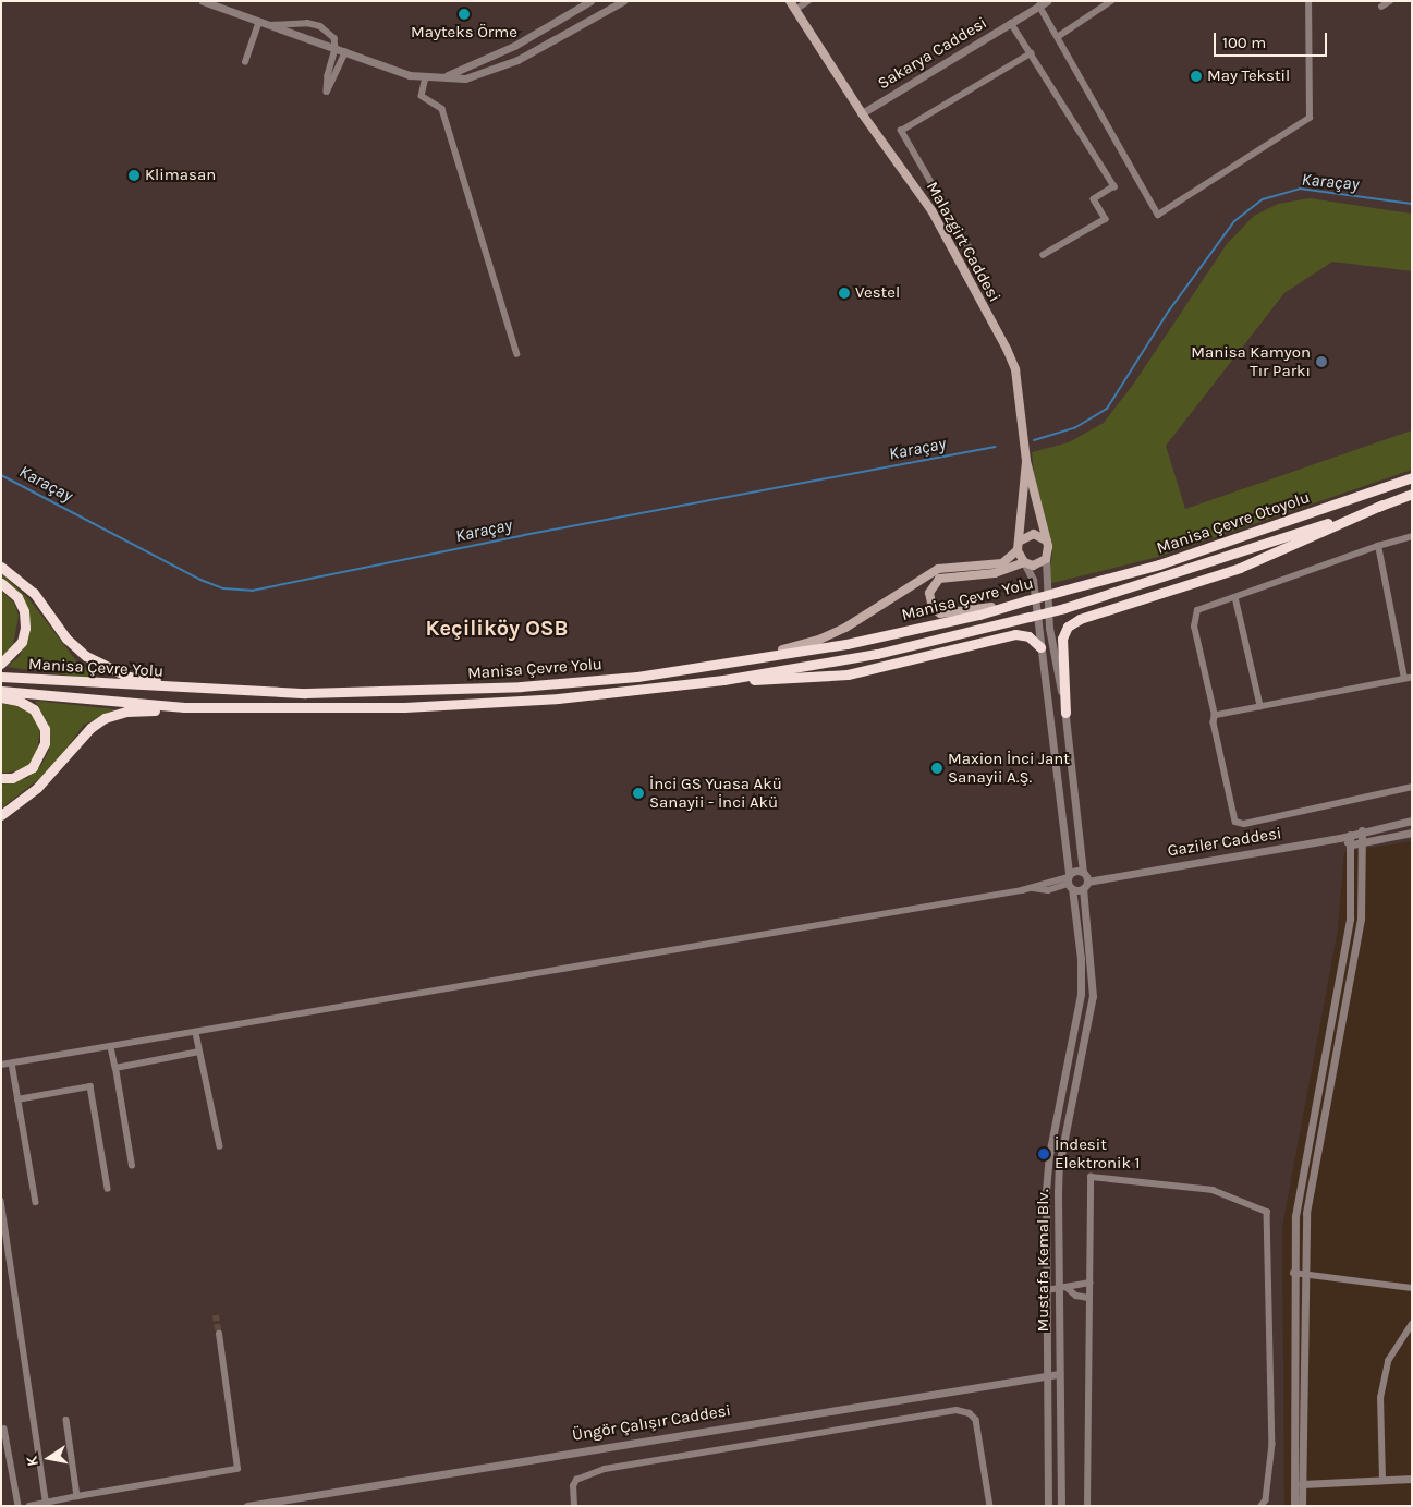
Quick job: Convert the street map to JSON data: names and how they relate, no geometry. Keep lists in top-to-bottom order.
{
  "streets": {
    "highway": ["Manisa Çevre Otoyolu", "Manisa Çevre Yolu"],
    "main road": ["Malazgirt Caddesi"],
    "street": [
      "Sakarya Caddesi",
      "Gaziler Caddesi",
      "Mustafa Kemal Blv.",
      "Üngör Çalışır Caddesi"
    ]
  },
  "crossings": [
    ["Sakarya Caddesi", "Malazgirt Caddesi"],
    ["Manisa Çevre Otoyolu", "Manisa Çevre Yolu"],
    ["Gaziler Caddesi", "Mustafa Kemal Blv."],
    ["Mustafa Kemal Blv.", "Üngör Çalışır Caddesi"]
  ],
  "districts": ["Keçiliköy OSB"],
  "water": ["Karaçay"],
  "places": [
    "Mayteks Örme",
    "May Tekstil",
    "Klimasan",
    "Vestel",
    "Manisa Kamyon Tır Parkı",
    "Maxion İnci Jant Sanayii A.Ş.",
    "İnci GS Yuasa Akü Sanayii - İnci Akü",
    "İndesit Elektronik 1"
  ],
  "scale_bar": "100 m",
  "north": "left"
}
